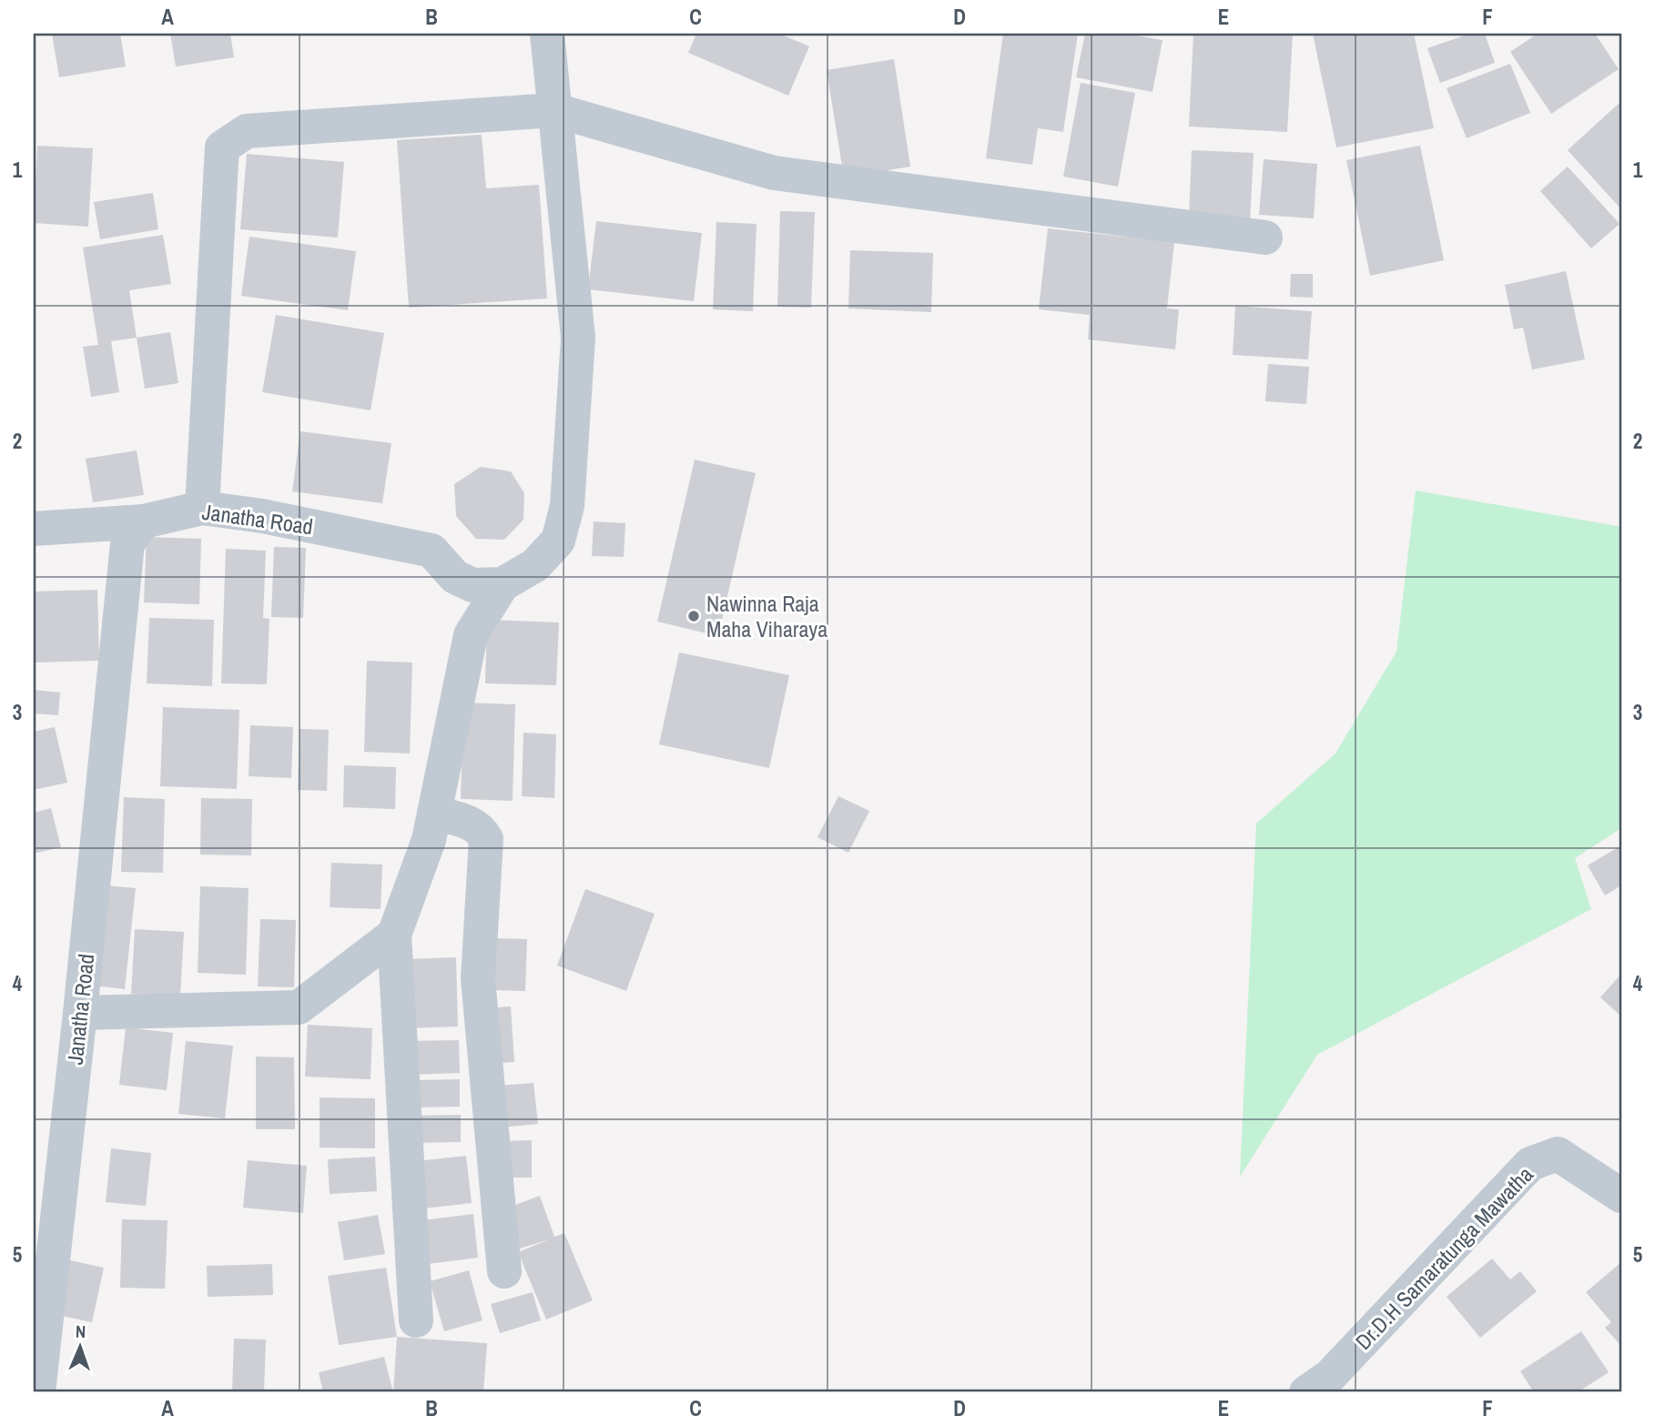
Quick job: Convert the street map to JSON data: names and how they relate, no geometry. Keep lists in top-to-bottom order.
{
  "streets": {
    "street": ["Janatha Road", "Dr.D.H Samaratunga Mawatha"]
  },
  "places": ["Nawinna Raja Maha Viharaya"],
  "north": "top",
  "grid": {
    "columns": [
      "A",
      "B",
      "C",
      "D",
      "E",
      "F"
    ],
    "rows": [
      "1",
      "2",
      "3",
      "4",
      "5"
    ]
  }
}
